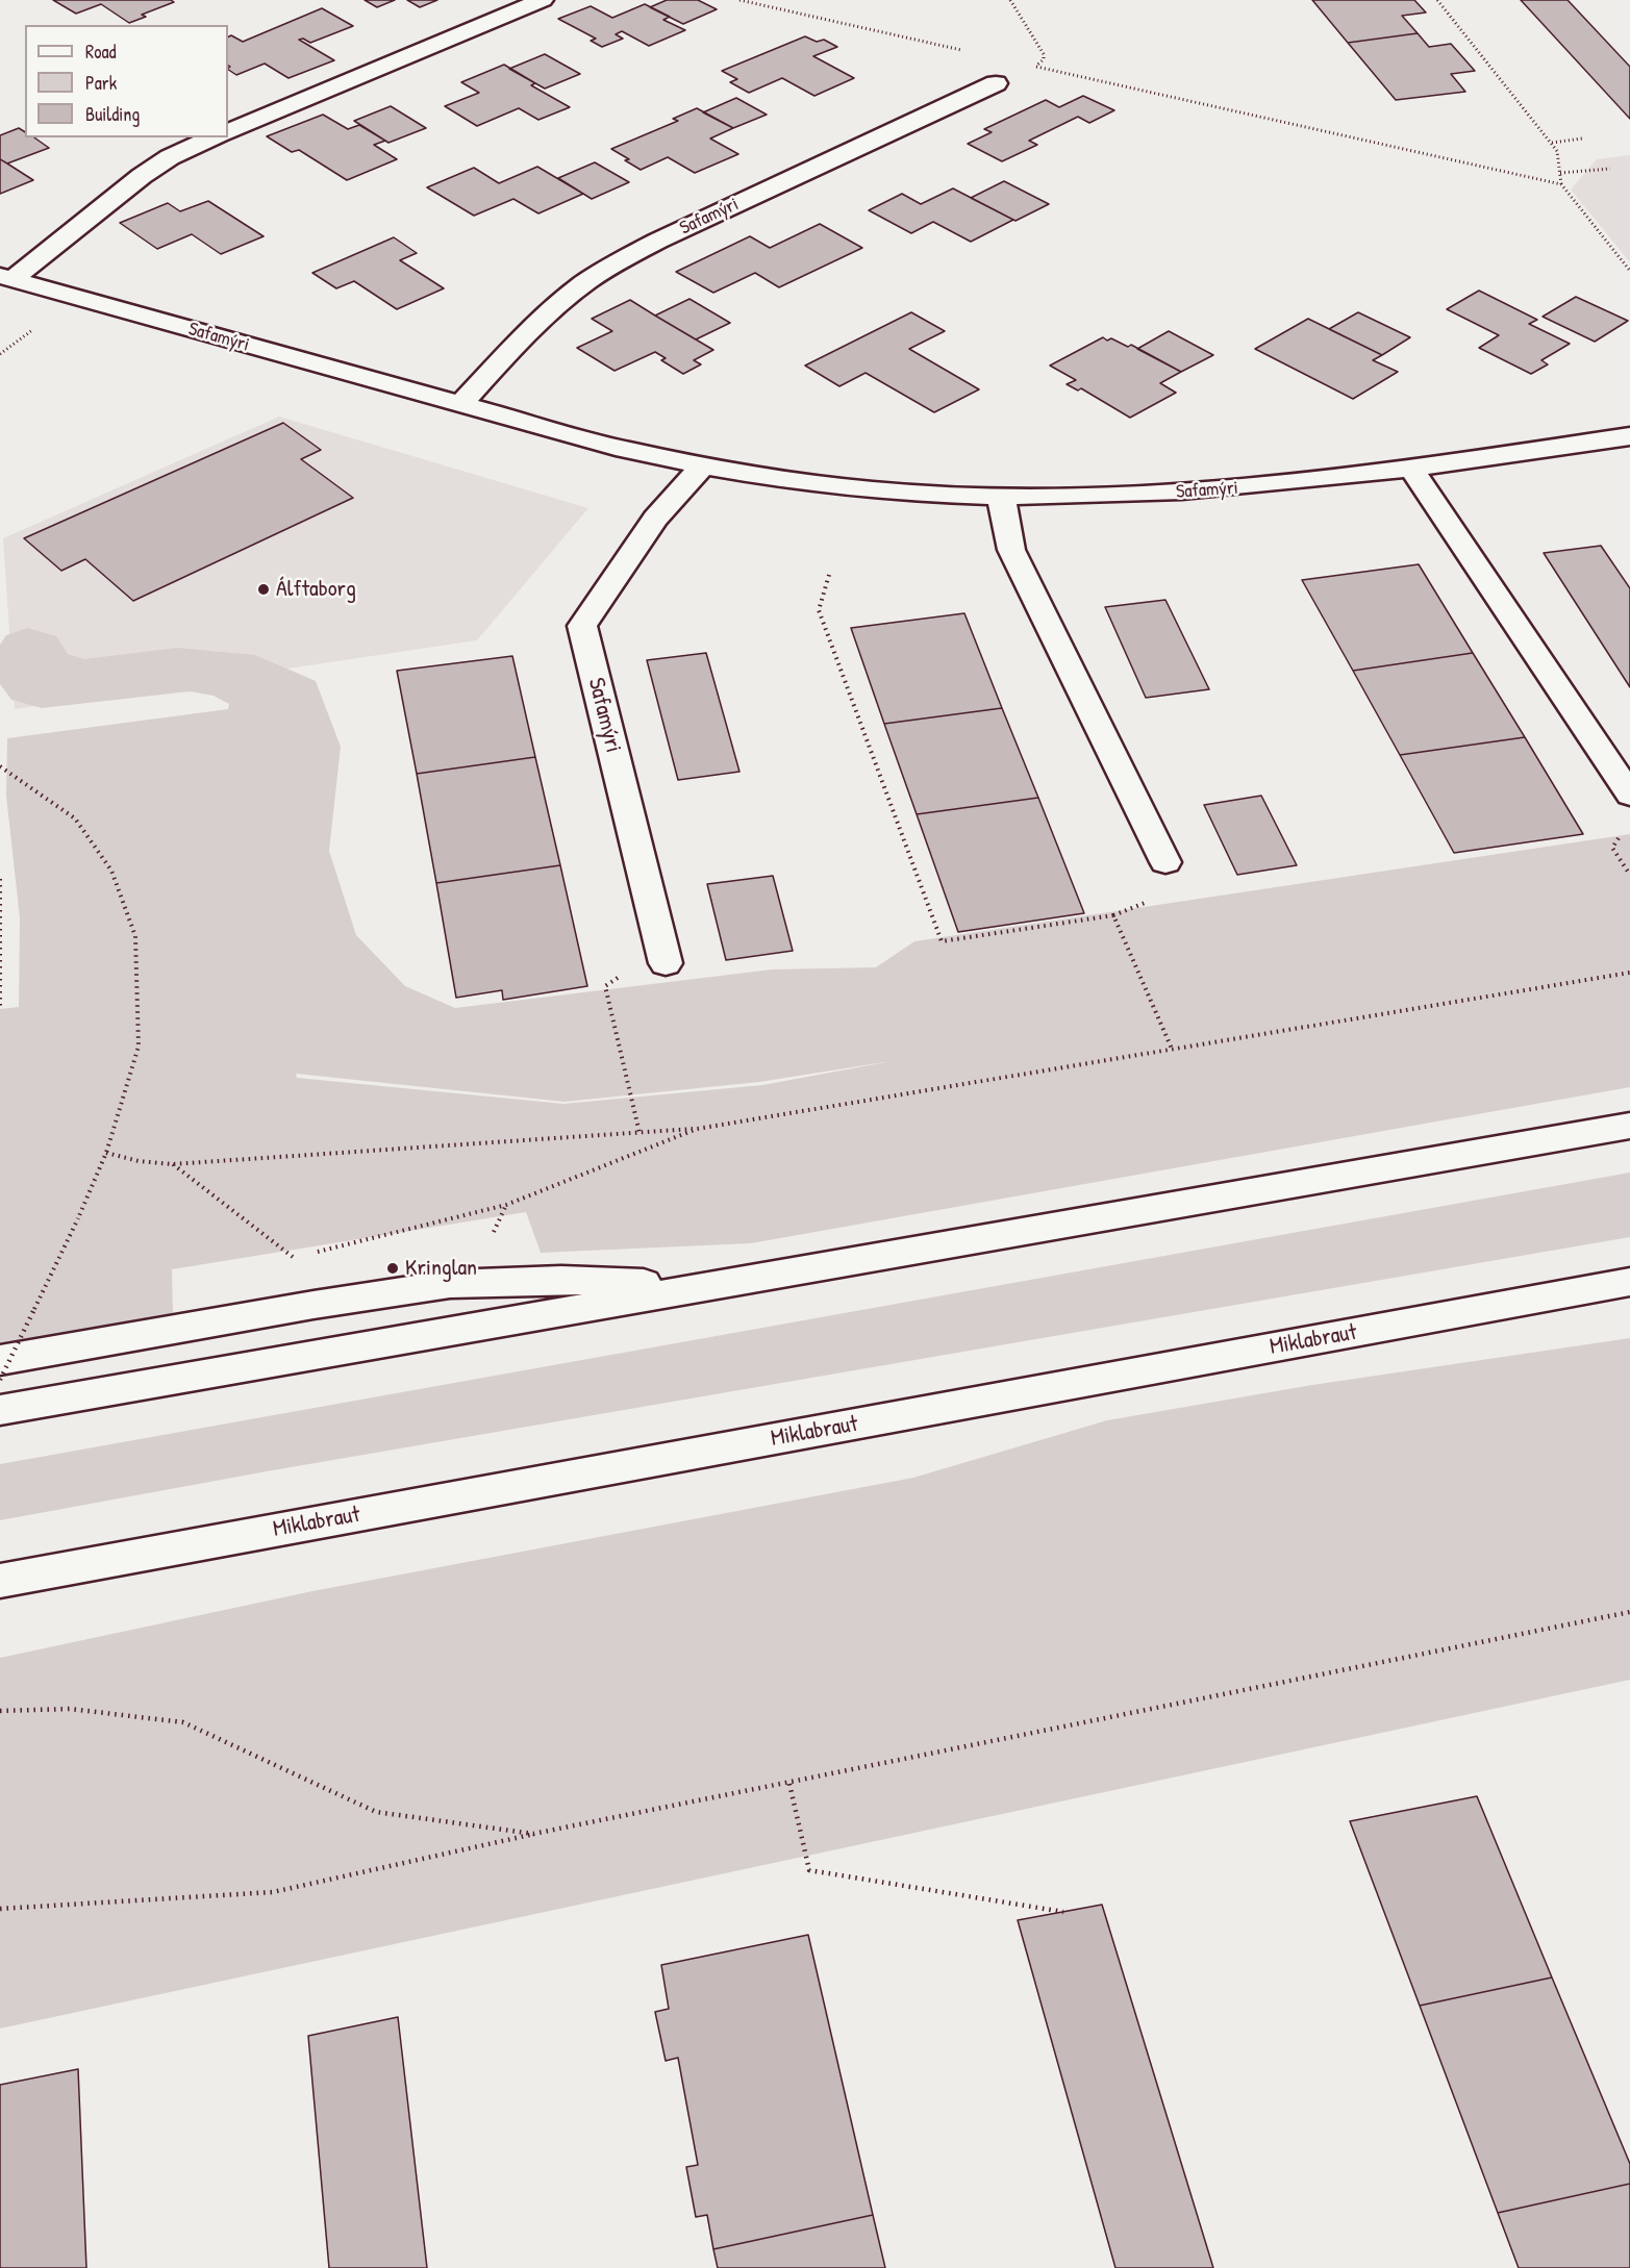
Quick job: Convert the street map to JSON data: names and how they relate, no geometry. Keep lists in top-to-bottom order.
{
  "streets": {
    "main road": ["Safamýri", "Miklabraut"]
  },
  "places": ["Álftaborg", "Kringlan"],
  "legend": ["Road", "Park", "Building"]
}
